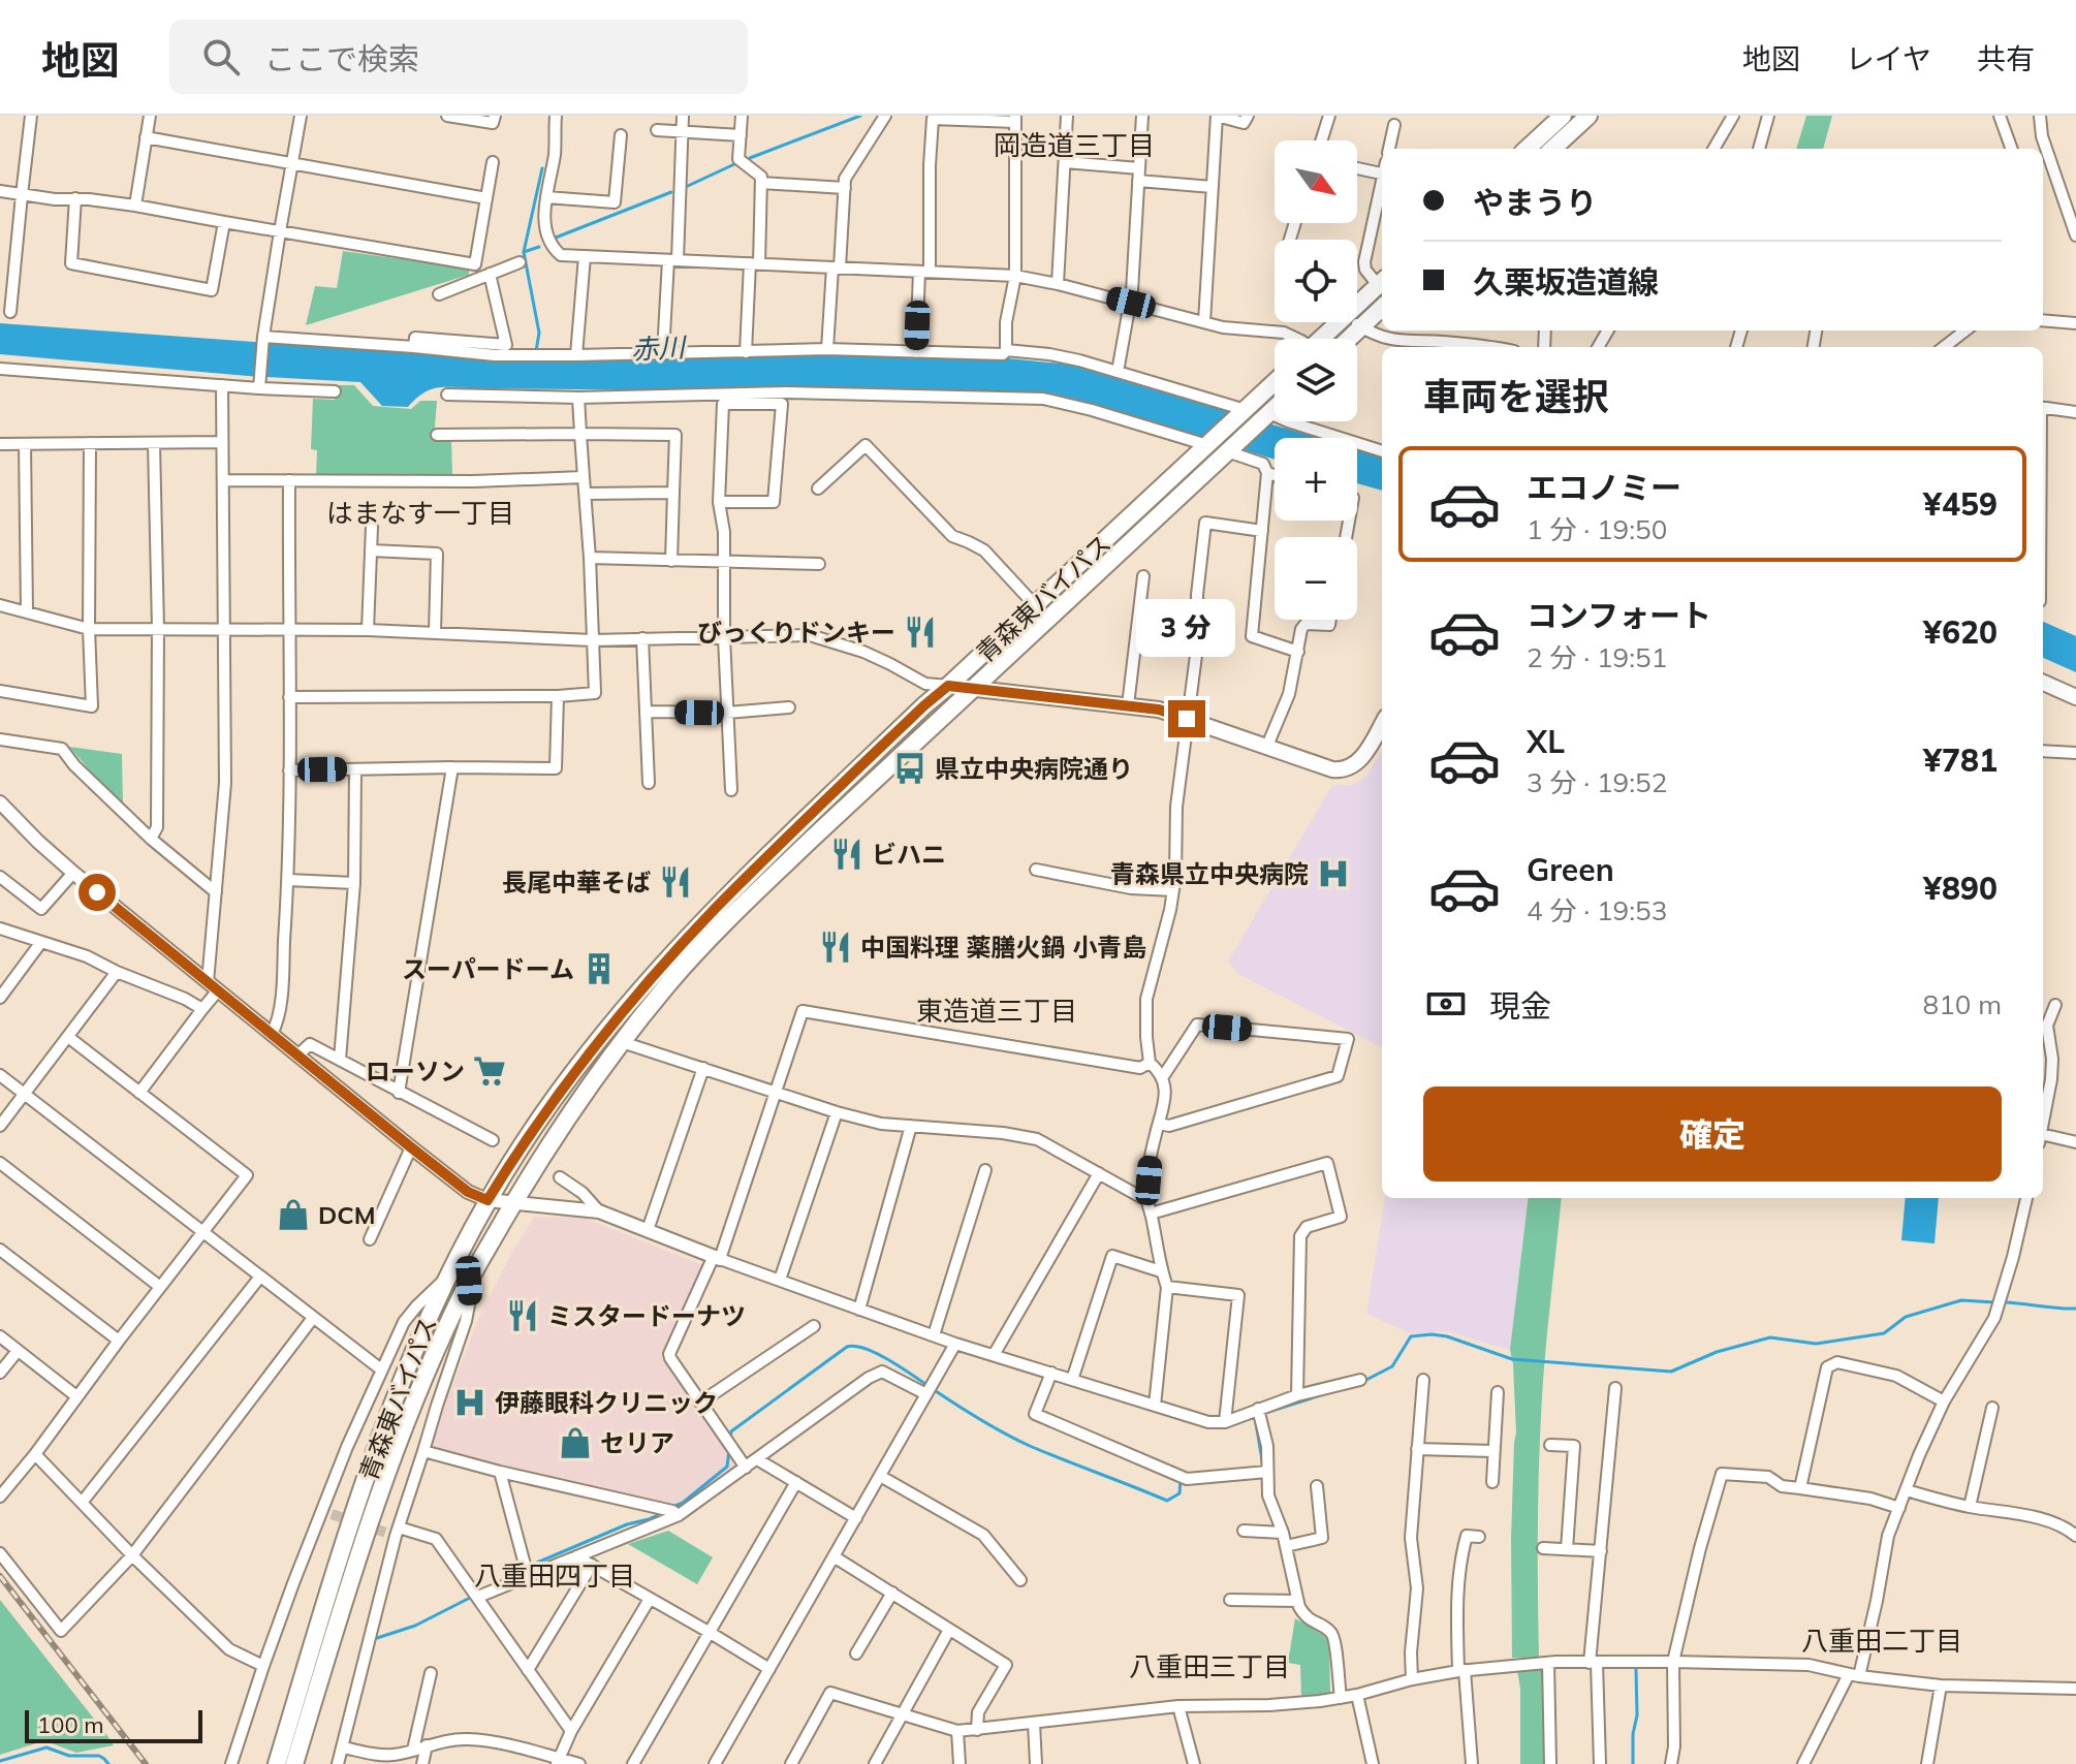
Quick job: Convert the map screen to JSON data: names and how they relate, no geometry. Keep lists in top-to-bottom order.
{
  "streets": {
    "highway": ["青森東バイパス"]
  },
  "districts": [
    "岡造道三丁目",
    "はまなす一丁目",
    "東造道三丁目",
    "八重田四丁目",
    "八重田二丁目",
    "八重田三丁目"
  ],
  "water": ["赤川"],
  "places": {
    "restaurant": [
      "びっくりドンキー",
      "ビハニ",
      "長尾中華そば",
      "中国料理 薬膳火鍋 小青島",
      "ミスタードーナツ"
    ],
    "bus stop": ["県立中央病院通り"],
    "hospital": ["青森県立中央病院", "伊藤眼科クリニック"],
    "building": ["スーパードーム"],
    "supermarket": ["ローソン"],
    "shop": ["DCM", "セリア"]
  },
  "scale_bar": "100 m",
  "north": "bottom right",
  "page": {
    "header": "地図",
    "search": "ここで検索",
    "nav": ["地図", "レイヤ", "共有"],
    "map_buttons": ["+", "−"],
    "banner": ["やまうり", "久栗坂造道線"],
    "heading": "車両を選択",
    "list": [
      {
        "name": "エコノミー",
        "note": "1 分 · 19:50",
        "value": "¥459"
      },
      {
        "name": "コンフォート",
        "note": "2 分 · 19:51",
        "value": "¥620"
      },
      {
        "name": "XL",
        "note": "3 分 · 19:52",
        "value": "¥781"
      },
      {
        "name": "Green",
        "note": "4 分 · 19:53",
        "value": "¥890"
      }
    ],
    "bubble": "3 分",
    "pay": ["現金", "810 m"],
    "buttons": "確定",
    "scale": "100 m"
  }
}
